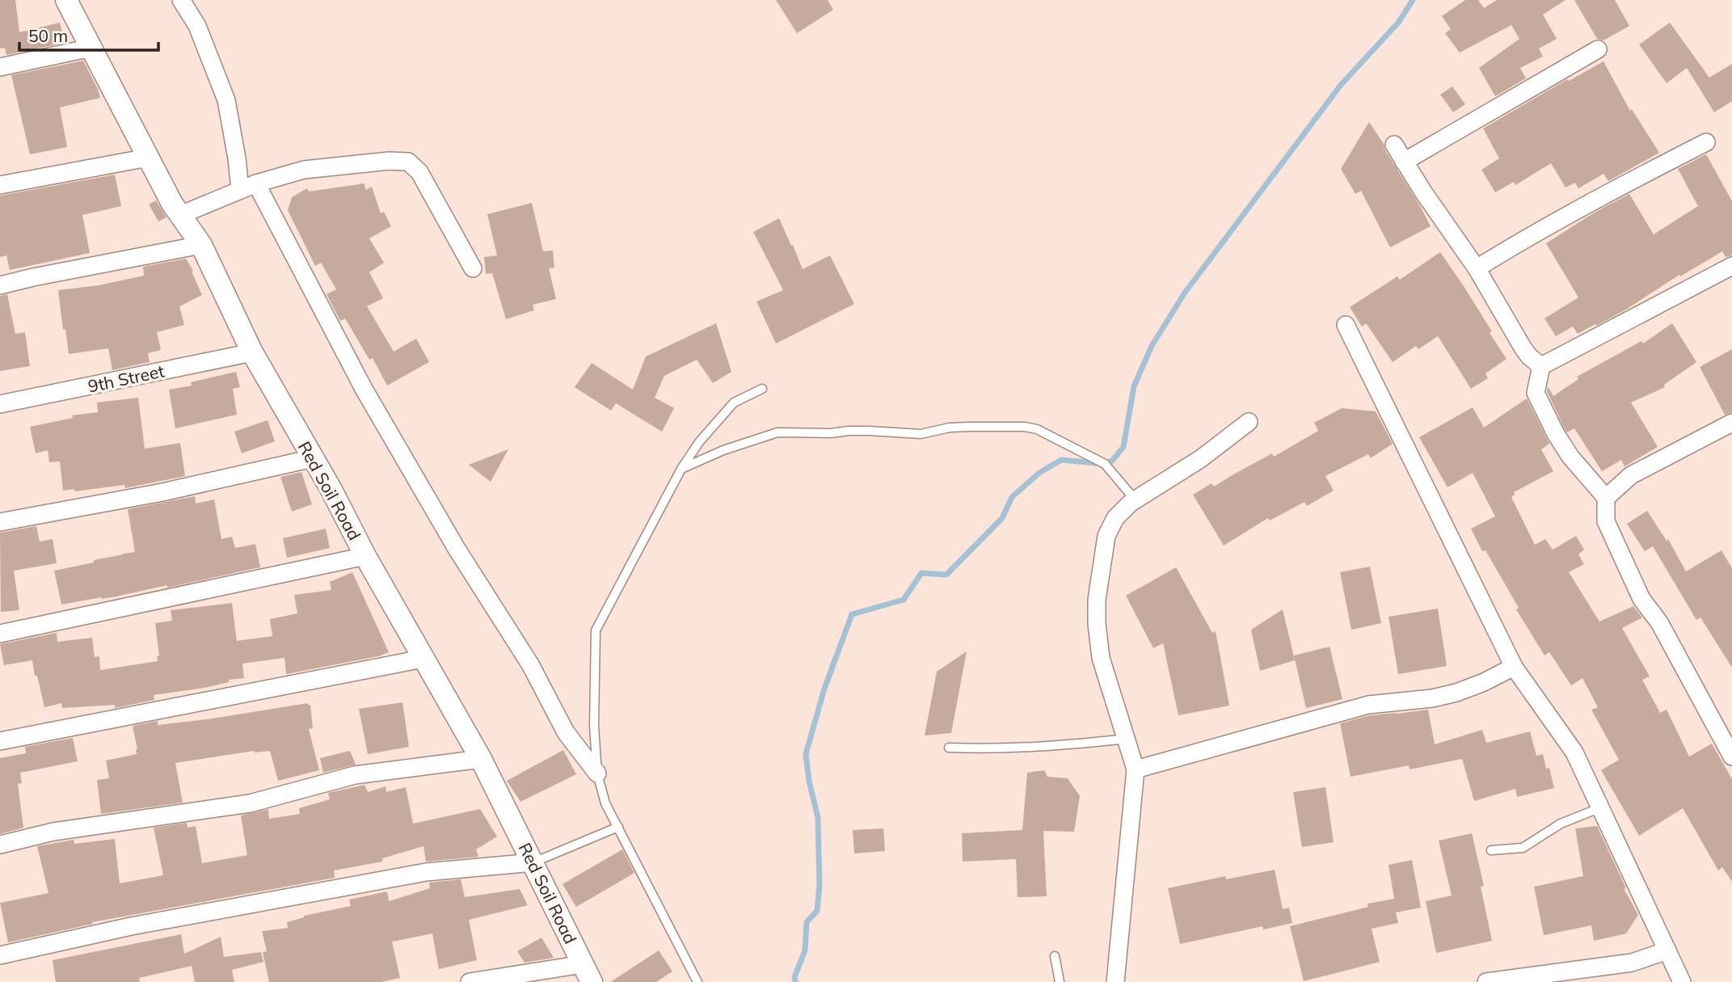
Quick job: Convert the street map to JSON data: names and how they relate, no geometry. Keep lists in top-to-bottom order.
{
  "streets": {
    "street": ["9th Street", "Red Soil Road"]
  },
  "crossings": [
    ["9th Street", "Red Soil Road"]
  ],
  "scale_bar": "50 m"
}
